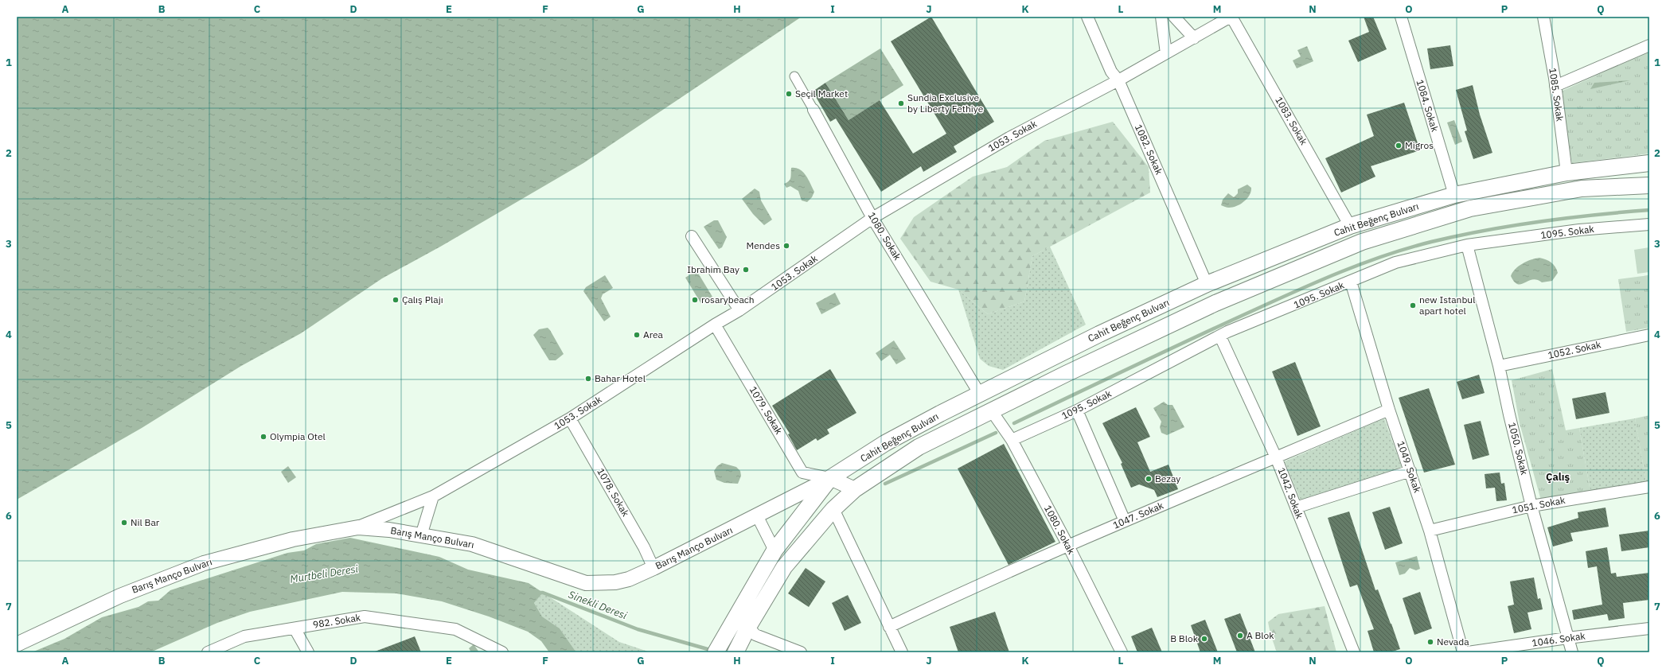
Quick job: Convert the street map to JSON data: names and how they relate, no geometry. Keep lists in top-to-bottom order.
{
  "streets": {
    "main road": ["Cahit Beğenç Bulvarı"],
    "street": [
      "1085. Sokak",
      "1084. Sokak",
      "1083. Sokak",
      "1053. Sokak",
      "1082. Sokak",
      "1095. Sokak",
      "1080. Sokak",
      "1052. Sokak",
      "1079. Sokak",
      "1050. Sokak",
      "1049. Sokak",
      "1078. Sokak",
      "1042. Sokak",
      "1051. Sokak",
      "1047. Sokak",
      "Barış Manço Bulvarı",
      "982. Sokak",
      "1046. Sokak"
    ]
  },
  "crossings": [
    ["1085. Sokak", "Cahit Beğenç Bulvarı"],
    ["1084. Sokak", "Cahit Beğenç Bulvarı"],
    ["1083. Sokak", "1053. Sokak"],
    ["1083. Sokak", "Cahit Beğenç Bulvarı"],
    ["1053. Sokak", "1082. Sokak"],
    ["1053. Sokak", "1080. Sokak"],
    ["1053. Sokak", "1079. Sokak"],
    ["1053. Sokak", "1078. Sokak"],
    ["1053. Sokak", "Barış Manço Bulvarı"],
    ["1082. Sokak", "Cahit Beğenç Bulvarı"],
    ["Cahit Beğenç Bulvarı", "1080. Sokak"],
    ["Cahit Beğenç Bulvarı", "1079. Sokak"],
    ["Cahit Beğenç Bulvarı", "Barış Manço Bulvarı"],
    ["1095. Sokak", "1080. Sokak"],
    ["1095. Sokak", "1050. Sokak"],
    ["1095. Sokak", "1049. Sokak"],
    ["1095. Sokak", "1042. Sokak"],
    ["1080. Sokak", "1047. Sokak"],
    ["1052. Sokak", "1050. Sokak"],
    ["1079. Sokak", "Barış Manço Bulvarı"],
    ["1050. Sokak", "1051. Sokak"],
    ["1050. Sokak", "1046. Sokak"],
    ["1049. Sokak", "1051. Sokak"],
    ["1049. Sokak", "1047. Sokak"],
    ["1078. Sokak", "Barış Manço Bulvarı"],
    ["1042. Sokak", "1047. Sokak"]
  ],
  "districts": ["Çalış"],
  "water": ["Murtbeli Deresi", "Sinekli Deresi"],
  "places": [
    "Seçil Market",
    "Sundia Exclusive by Liberty Fethiye",
    "Migros",
    "Mendes",
    "Ibrahim Bay",
    "Çalış Plajı",
    "rosarybeach",
    "new Istanbul apart hotel",
    "Area",
    "Bahar Hotel",
    "Olympia Otel",
    "Bezay",
    "Nil Bar",
    "A Blok",
    "B Blok",
    "Nevada"
  ],
  "grid": {
    "columns": [
      "A",
      "B",
      "C",
      "D",
      "E",
      "F",
      "G",
      "H",
      "I",
      "J",
      "K",
      "L",
      "M",
      "N",
      "O",
      "P",
      "Q"
    ],
    "rows": [
      "1",
      "2",
      "3",
      "4",
      "5",
      "6",
      "7"
    ]
  }
}
